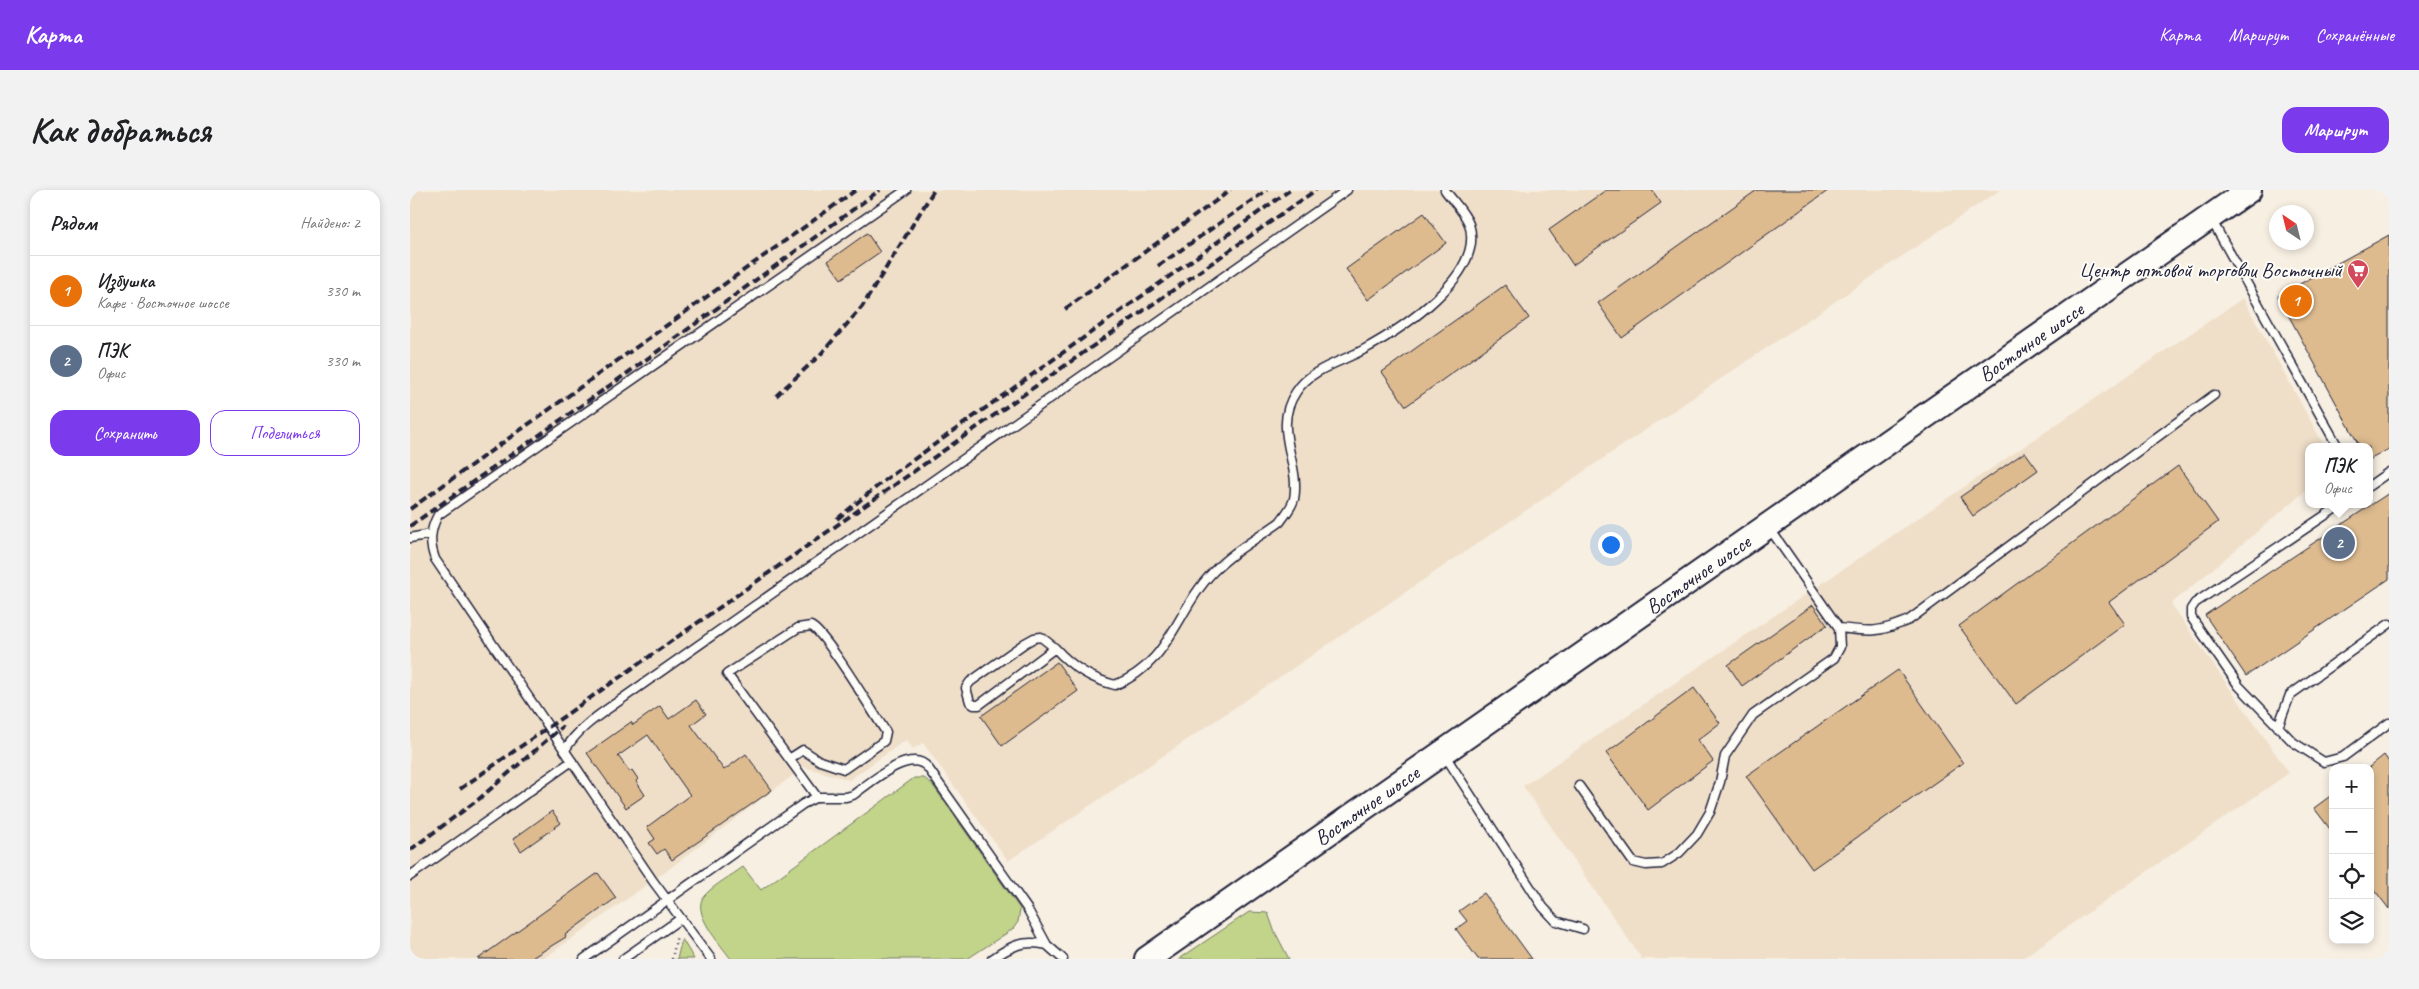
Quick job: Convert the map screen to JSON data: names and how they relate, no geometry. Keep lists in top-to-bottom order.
{
  "streets": {
    "main road": ["Восточное шоссе"]
  },
  "places": {
    "supermarket": ["Центр оптовой торговли Восточный"]
  },
  "north": "top left",
  "page": {
    "header": "Карта",
    "nav": ["Карта", "Маршрут", "Сохранённые"],
    "buttons": [
      "Маршрут",
      ["Сохранить", "Поделиться"]
    ],
    "title": "Как добраться",
    "heading": ["Рядом", "Найдено: 2"],
    "list": [
      {
        "mark": "1",
        "name": "Избушка",
        "note": "Кафе · Восточное шоссе",
        "value": "330 m"
      },
      {
        "mark": "2",
        "name": "ПЭК",
        "note": "Офис",
        "value": "330 m"
      }
    ],
    "pins": ["1", "2"],
    "popup": ["ПЭК", "Офис"],
    "map_buttons": ["+", "−"]
  }
}
